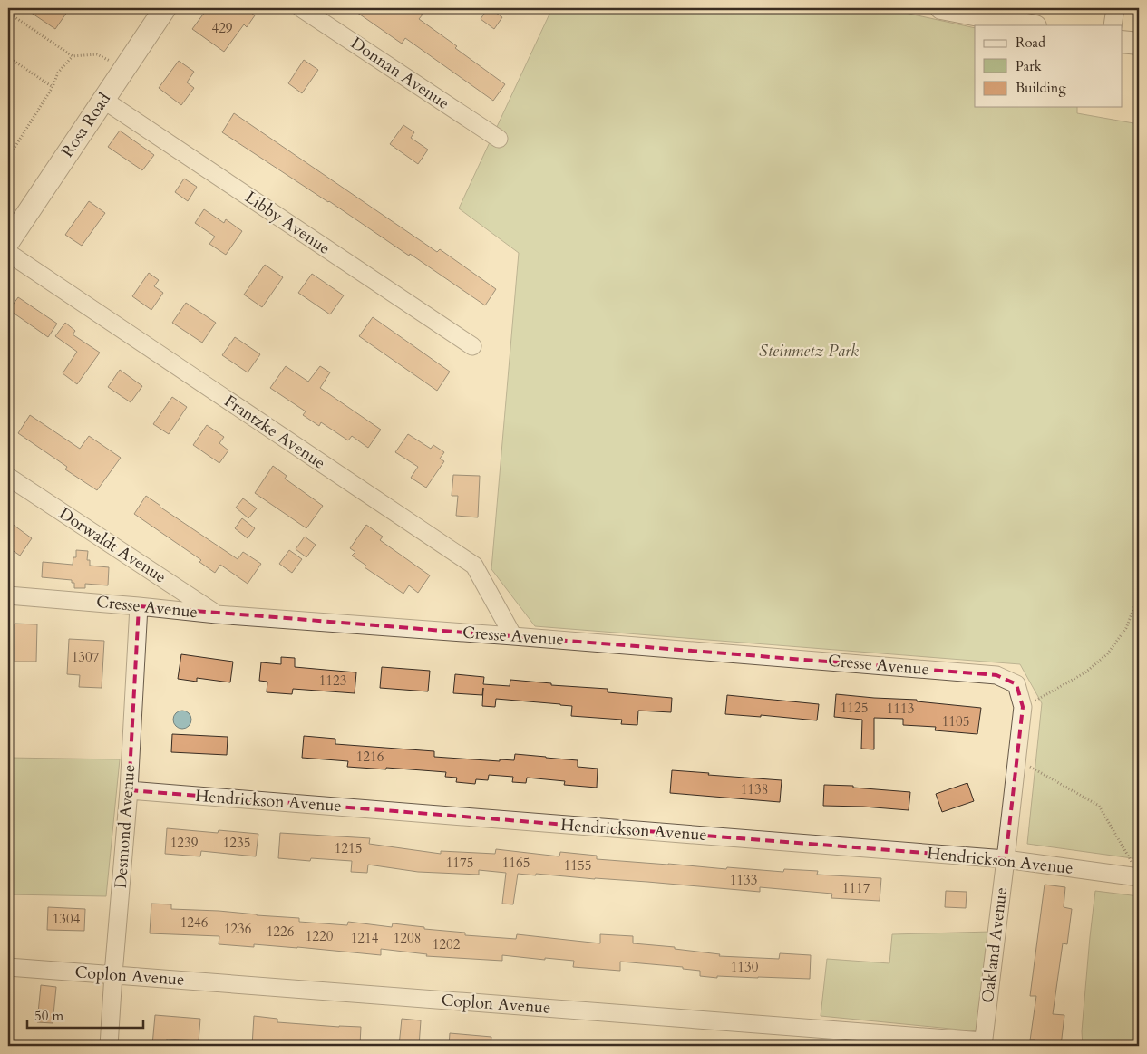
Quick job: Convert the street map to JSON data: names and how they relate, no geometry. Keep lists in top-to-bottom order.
{
  "streets": {
    "street": [
      "Donnan Avenue",
      "Rosa Road",
      "Libby Avenue",
      "Frantzke Avenue",
      "Dorwaldt Avenue",
      "Cresse Avenue",
      "Hendrickson Avenue",
      "Desmond Avenue",
      "Oakland Avenue",
      "Coplon Avenue"
    ]
  },
  "crossings": [
    ["Rosa Road", "Libby Avenue"],
    ["Frantzke Avenue", "Cresse Avenue"],
    ["Dorwaldt Avenue", "Cresse Avenue"],
    ["Cresse Avenue", "Desmond Avenue"],
    ["Cresse Avenue", "Oakland Avenue"],
    ["Hendrickson Avenue", "Desmond Avenue"],
    ["Hendrickson Avenue", "Oakland Avenue"],
    ["Desmond Avenue", "Coplon Avenue"],
    ["Oakland Avenue", "Coplon Avenue"]
  ],
  "parks": ["Steinmetz Park"],
  "house_numbers": [
    "429",
    "1307",
    "1123",
    "1125",
    "1113",
    "1105",
    "1216",
    "1138",
    "1239",
    "1235",
    "1215",
    "1175",
    "1165",
    "1155",
    "1133",
    "1117",
    "1304",
    "1246",
    "1236",
    "1226",
    "1220",
    "1214",
    "1208",
    "1202",
    "1130"
  ],
  "legend": ["Road", "Park", "Building"],
  "scale_bar": "50 m"
}
